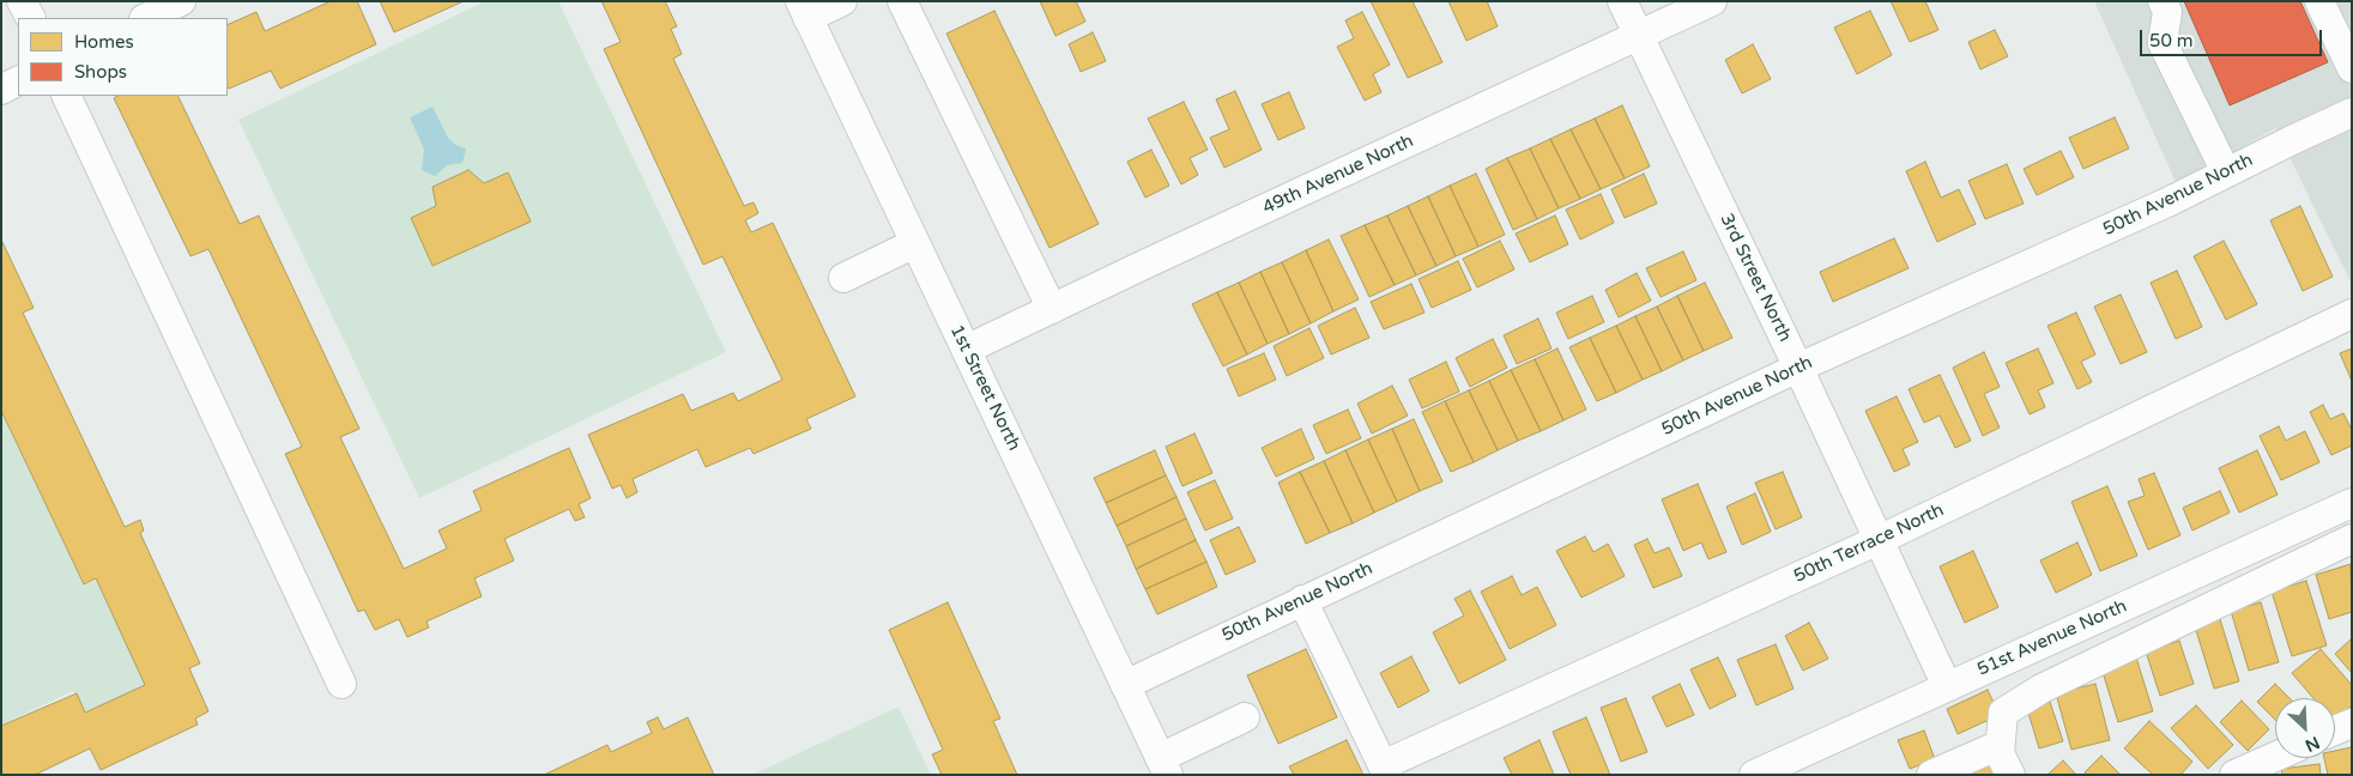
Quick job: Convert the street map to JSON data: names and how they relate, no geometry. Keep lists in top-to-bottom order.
{
  "streets": {
    "street": [
      "49th Avenue North",
      "50th Avenue North",
      "3rd Street North",
      "1st Street North",
      "50th Terrace North",
      "51st Avenue North"
    ]
  },
  "crossings": [
    ["49th Avenue North", "3rd Street North"],
    ["49th Avenue North", "1st Street North"],
    ["50th Avenue North", "3rd Street North"],
    ["50th Avenue North", "1st Street North"],
    ["3rd Street North", "50th Terrace North"],
    ["3rd Street North", "51st Avenue North"]
  ],
  "legend": ["Homes", "Shops"],
  "scale_bar": "50 m",
  "north": "bottom right"
}
